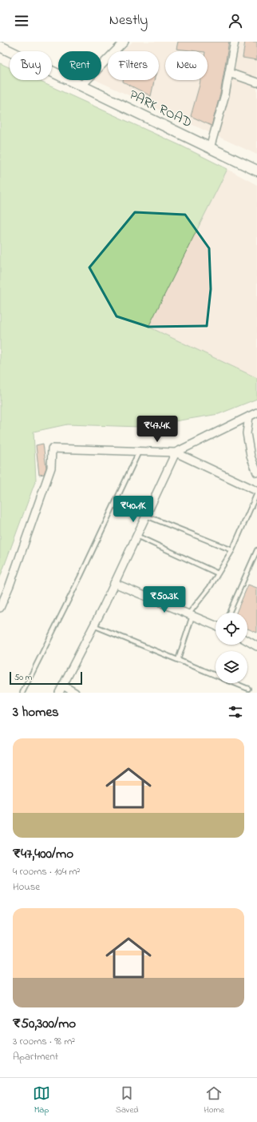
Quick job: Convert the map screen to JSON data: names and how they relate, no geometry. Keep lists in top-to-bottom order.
{
  "streets": {
    "street": ["PARK ROAD"]
  },
  "scale_bar": "50 m",
  "page": {
    "header": "Nestly",
    "chip": [
      "Buy",
      "Rent",
      "Filters",
      "New"
    ],
    "price": ["₹47.4K", "₹40.1K", "₹50.3K"],
    "scale": "50 m",
    "heading": "3 homes",
    "list": [
      {
        "name": "₹47,400/mo",
        "note": "4 rooms · 104 m² · House"
      },
      {
        "name": "₹50,300/mo",
        "note": "3 rooms · 98 m² · Apartment"
      }
    ],
    "tabs": ["Map", "Saved", "Home"]
  }
}
